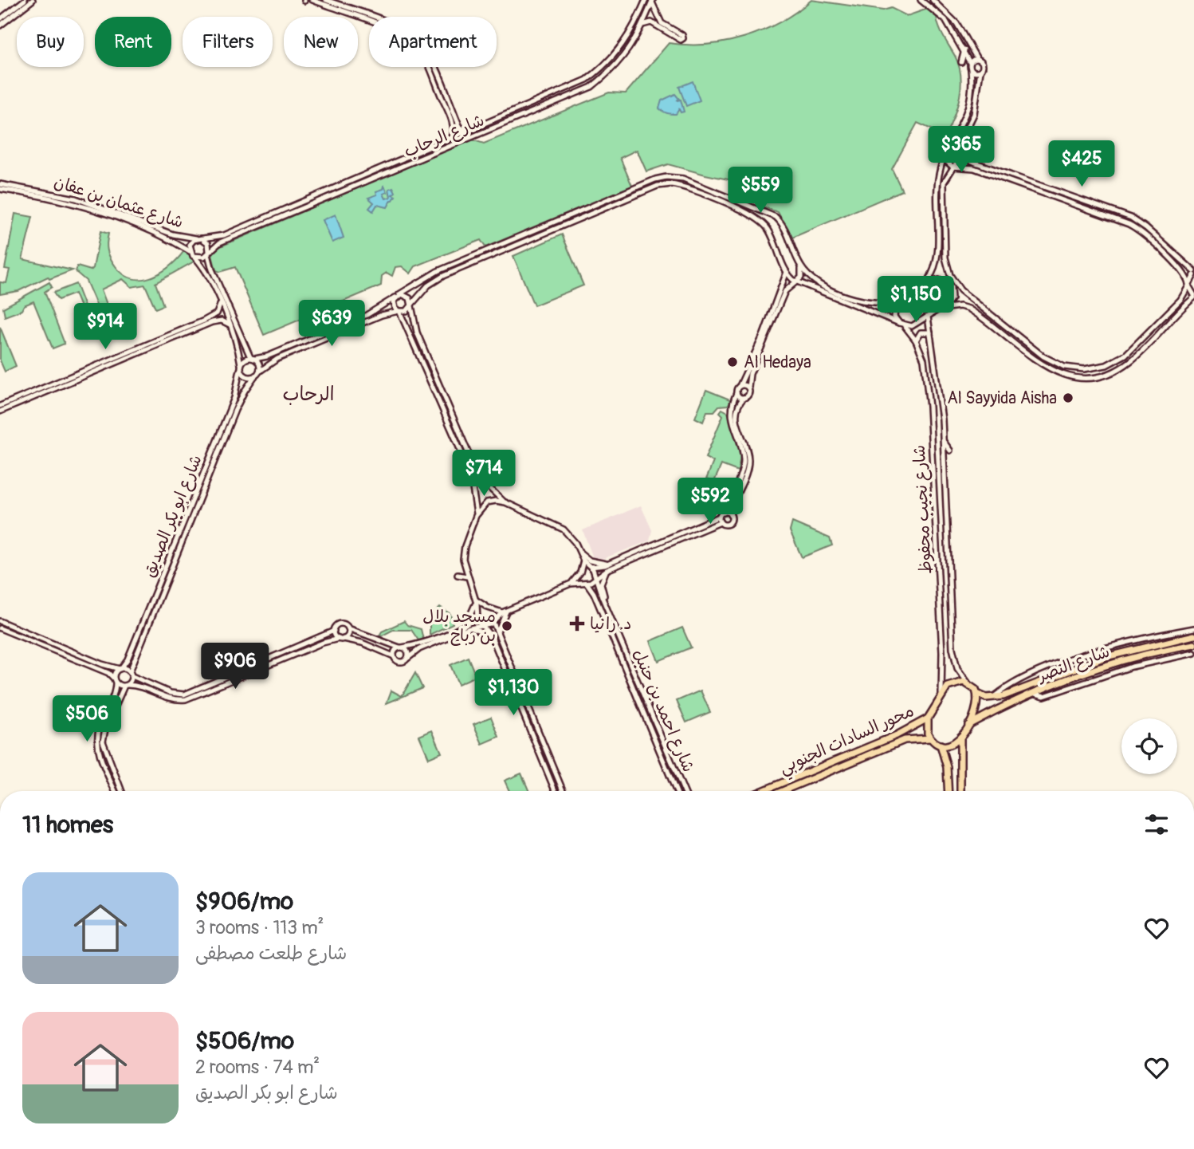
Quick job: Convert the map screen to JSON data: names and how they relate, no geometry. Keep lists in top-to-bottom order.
{
  "streets": {
    "main road": ["شارع النصر", "محور السادات الجنوبي"],
    "street": [
      "شارع الرحاب",
      "شارع عثمان بن عفان",
      "شارع نجيب محفوظ",
      "شارع ابو بكر الصديق",
      "شارع احمد بن حنبل"
    ]
  },
  "crossings": [
    ["شارع الرحاب", "شارع عثمان بن عفان"],
    ["شارع نجيب محفوظ", "شارع النصر"],
    ["شارع نجيب محفوظ", "محور السادات الجنوبي"],
    ["شارع النصر", "محور السادات الجنوبي"]
  ],
  "districts": ["الرحاب"],
  "places": {
    "other": ["Al Hedaya", "Al Sayyida Aisha", "مسجد بلال بن رباح"],
    "health": ["د. رانيا"]
  },
  "page": {
    "chip": [
      "Buy",
      "Rent",
      "Filters",
      "New",
      "Apartment"
    ],
    "price": [
      "$365",
      "$425",
      "$559",
      "$1,150",
      "$639",
      "$914",
      "$714",
      "$592",
      "$906",
      "$1,130",
      "$506"
    ],
    "heading": "11 homes",
    "list": [
      {
        "name": "$906/mo",
        "note": "3 rooms · 113 m² · شارع طلعت مصطفى"
      },
      {
        "name": "$506/mo",
        "note": "2 rooms · 74 m² · شارع ابو بكر الصديق"
      }
    ]
  }
}
